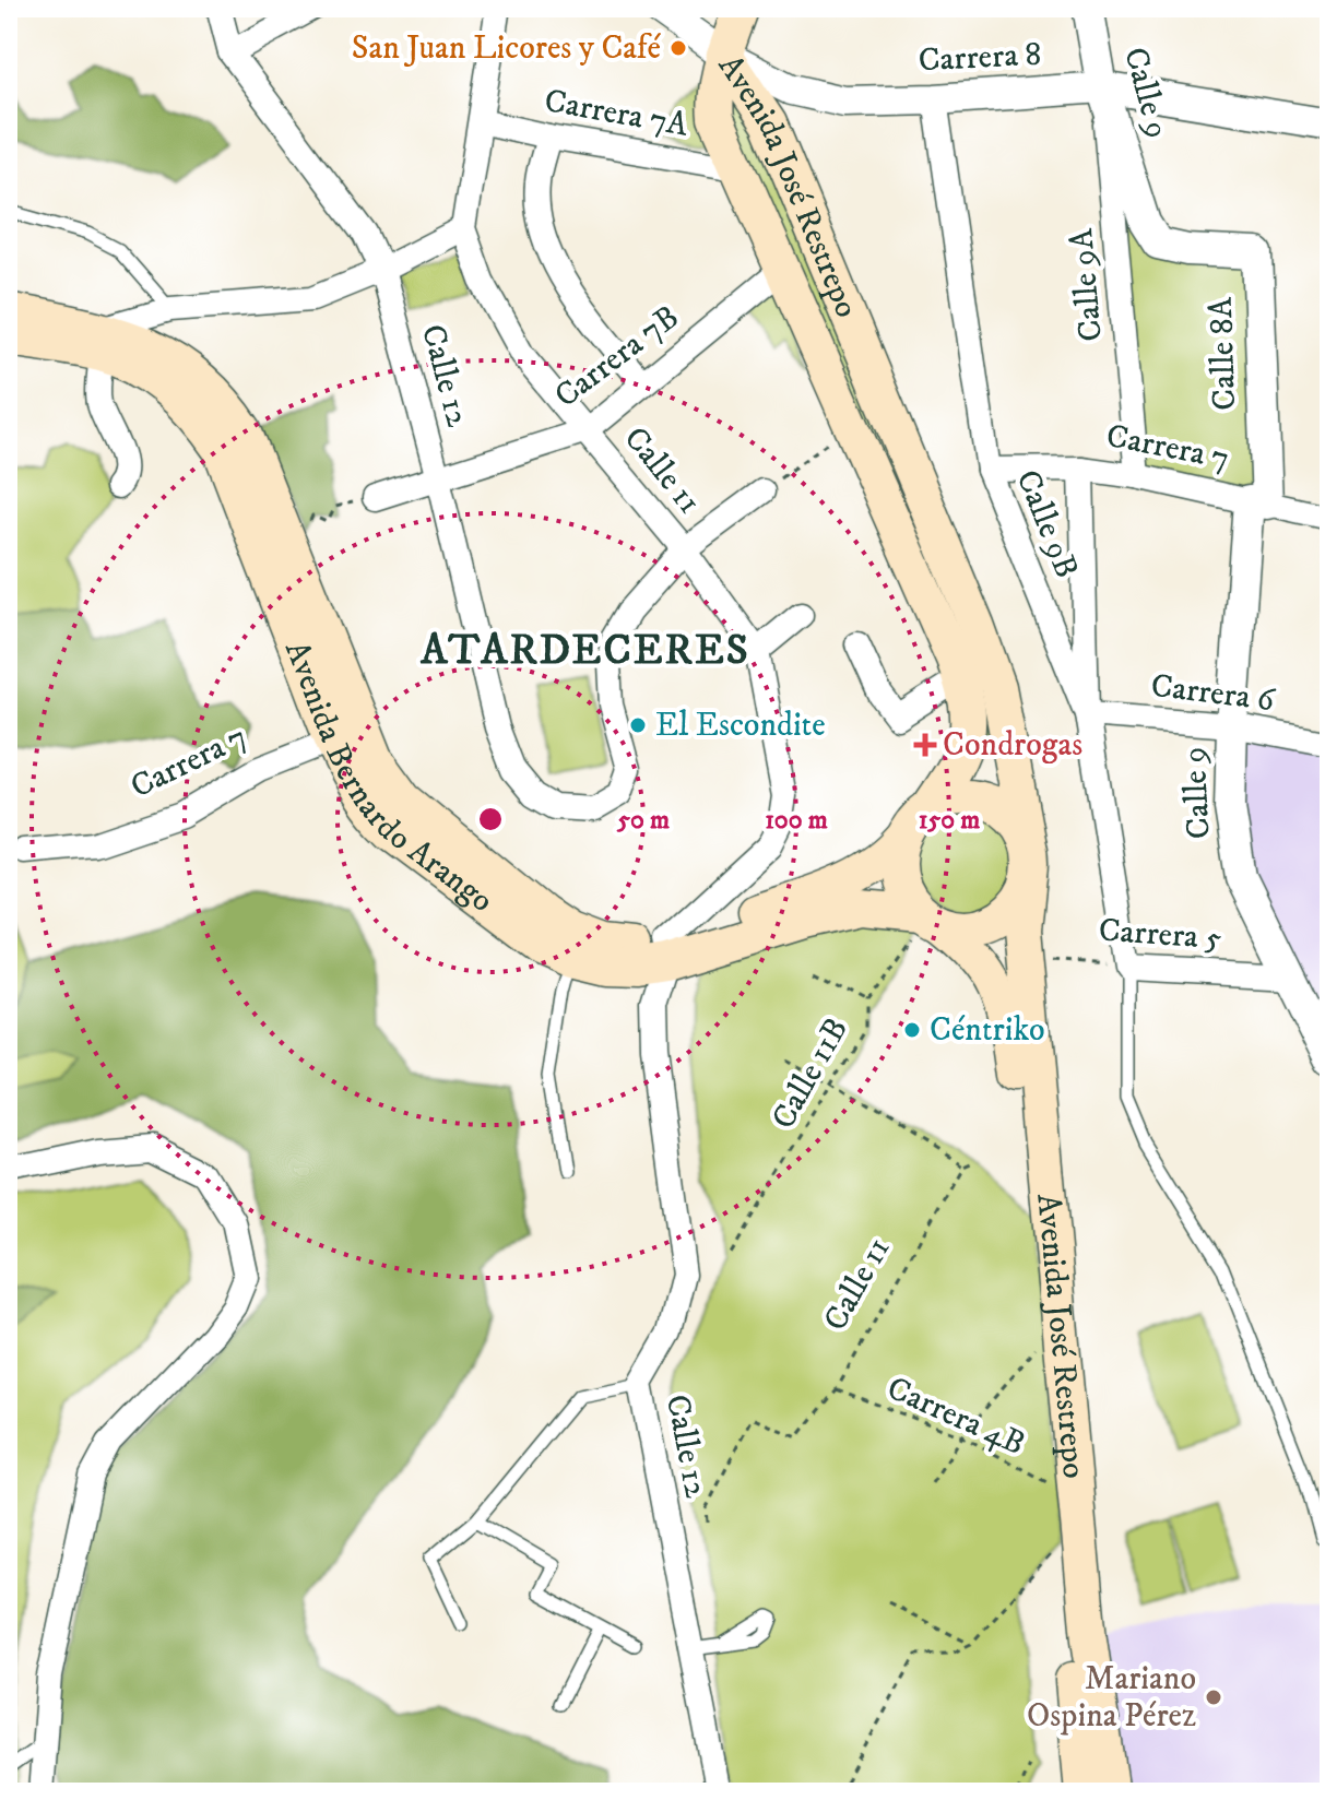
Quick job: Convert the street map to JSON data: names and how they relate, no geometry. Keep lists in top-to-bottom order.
{
  "streets": {
    "main road": ["Avenida José Restrepo", "Avenida Bernardo Arango"],
    "street": [
      "Carrera 8",
      "Calle 9",
      "Carrera 7A",
      "Calle 9A",
      "Calle 8A",
      "Carrera 7B",
      "Calle 12",
      "Carrera 7",
      "Calle 11",
      "Calle 9B",
      "Carrera 6",
      "Carrera 5"
    ],
    "path": ["Calle 11B", "Carrera 4B"]
  },
  "crossings": [
    ["Carrera 8", "Calle 9"],
    ["Carrera 8", "Avenida José Restrepo"],
    ["Carrera 8", "Calle 9A"],
    ["Carrera 8", "Calle 9B"],
    ["Calle 9", "Calle 9A"],
    ["Calle 9", "Calle 8A"],
    ["Calle 9", "Carrera 7"],
    ["Calle 9", "Carrera 6"],
    ["Calle 9", "Carrera 5"],
    ["Carrera 7A", "Avenida José Restrepo"],
    ["Carrera 7A", "Calle 11"],
    ["Avenida José Restrepo", "Carrera 7B"],
    ["Avenida José Restrepo", "Avenida Bernardo Arango"],
    ["Avenida José Restrepo", "Carrera 5"],
    ["Avenida José Restrepo", "Calle 11B"],
    ["Avenida José Restrepo", "Carrera 4B"],
    ["Calle 9A", "Carrera 7"],
    ["Calle 8A", "Carrera 7"],
    ["Carrera 7B", "Calle 12"],
    ["Carrera 7B", "Calle 11"],
    ["Calle 12", "Calle 11"],
    ["Calle 12", "Avenida Bernardo Arango"],
    ["Carrera 7", "Calle 9B"],
    ["Carrera 7", "Avenida Bernardo Arango"],
    ["Calle 11", "Avenida Bernardo Arango"],
    ["Calle 11", "Carrera 4B"],
    ["Calle 9B", "Carrera 6"],
    ["Calle 9B", "Carrera 5"],
    ["Avenida Bernardo Arango", "Calle 11B"]
  ],
  "districts": ["ATARDECERES"],
  "places": {
    "other": [
      "San Juan Licores y Café",
      "El Escondite",
      "Céntriko",
      "Mariano Ospina Pérez"
    ],
    "health": ["Condrogas"]
  },
  "rings": ["50 m", "100 m", "150 m"]
}
